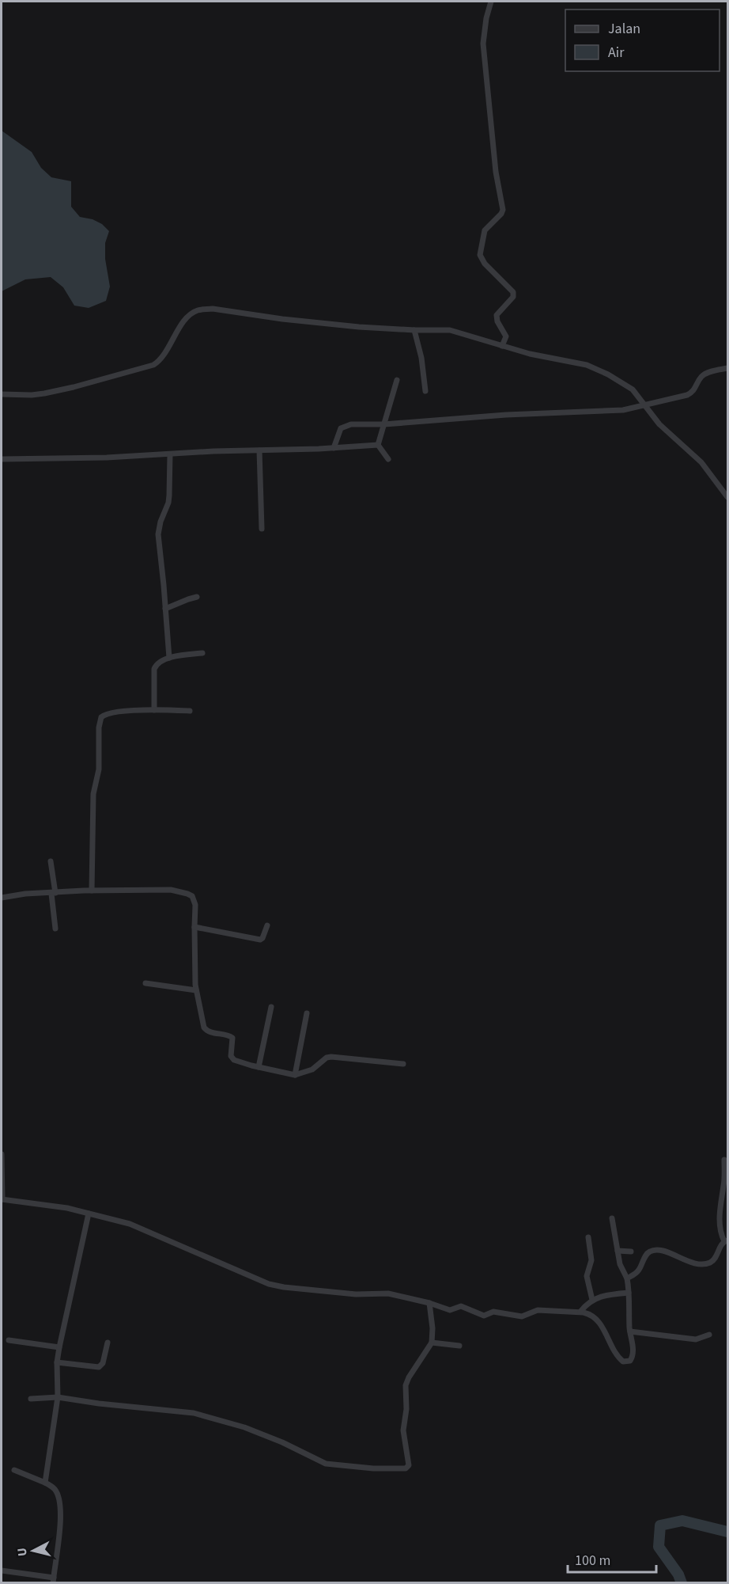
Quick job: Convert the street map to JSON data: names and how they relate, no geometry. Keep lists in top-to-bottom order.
{
  "legend": ["Jalan", "Air"],
  "scale_bar": "100 m",
  "north": "left"
}
